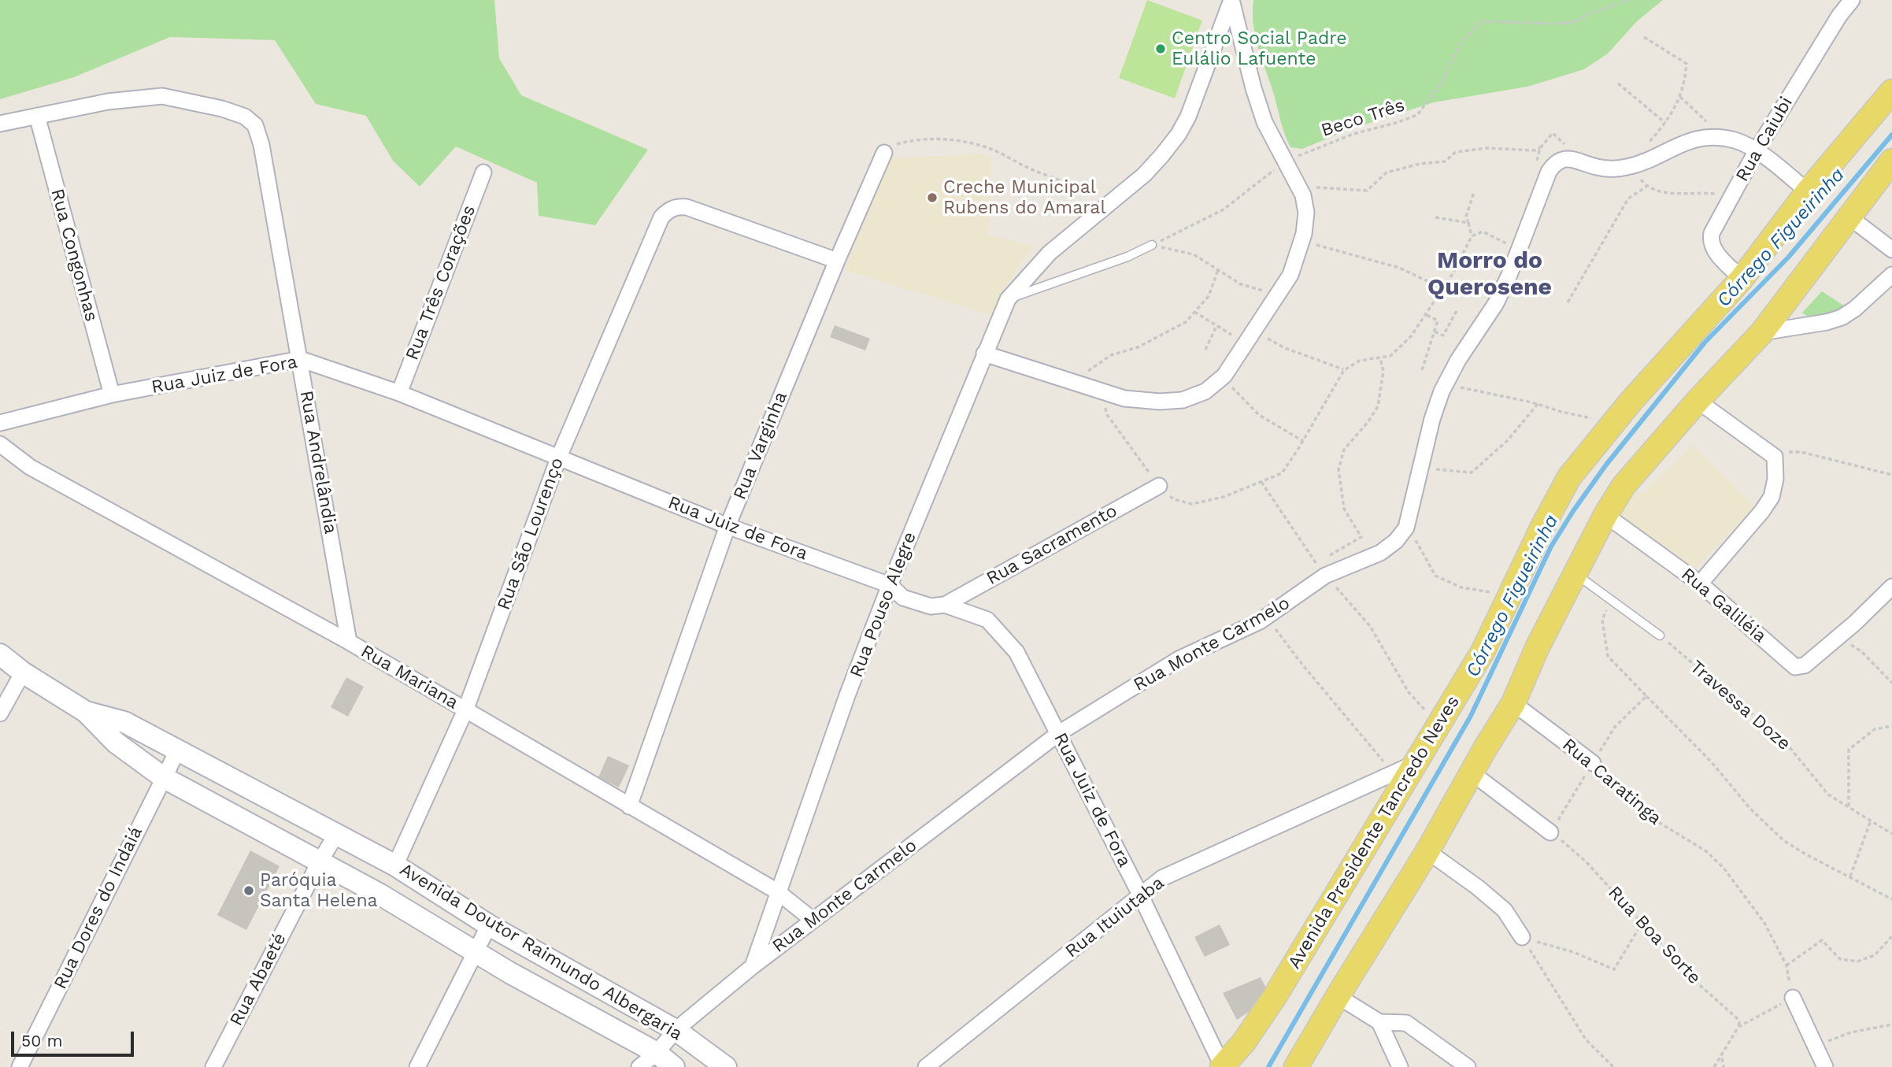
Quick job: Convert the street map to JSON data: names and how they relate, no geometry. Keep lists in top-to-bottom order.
{
  "streets": {
    "main road": ["Avenida Presidente Tancredo Neves"],
    "street": [
      "Rua Caiubi",
      "Rua Congonhas",
      "Rua Três Corações",
      "Rua Juiz de Fora",
      "Rua Varginha",
      "Rua Andrelândia",
      "Rua São Lourenço",
      "Rua Sacramento",
      "Rua Pouso Alegre",
      "Rua Galiléia",
      "Rua Monte Carmelo",
      "Rua Mariana",
      "Rua Caratinga",
      "Rua Dores do Indaiá",
      "Rua Ituiutaba",
      "Avenida Doutor Raimundo Albergaria",
      "Rua Abaeté"
    ],
    "path": ["Beco Três", "Travessa Doze", "Rua Boa Sorte"]
  },
  "crossings": [
    ["Rua Caiubi", "Avenida Presidente Tancredo Neves"],
    ["Rua Congonhas", "Rua Juiz de Fora"],
    ["Rua Congonhas", "Rua Andrelândia"],
    ["Rua Três Corações", "Rua Juiz de Fora"],
    ["Rua Juiz de Fora", "Rua Varginha"],
    ["Rua Juiz de Fora", "Rua Andrelândia"],
    ["Rua Juiz de Fora", "Rua São Lourenço"],
    ["Rua Juiz de Fora", "Rua Sacramento"],
    ["Rua Juiz de Fora", "Rua Pouso Alegre"],
    ["Rua Juiz de Fora", "Rua Monte Carmelo"],
    ["Rua Juiz de Fora", "Avenida Presidente Tancredo Neves"],
    ["Rua Juiz de Fora", "Rua Ituiutaba"],
    ["Rua Varginha", "Rua São Lourenço"],
    ["Rua Varginha", "Rua Mariana"],
    ["Rua Andrelândia", "Rua Mariana"],
    ["Rua São Lourenço", "Rua Mariana"],
    ["Rua São Lourenço", "Avenida Doutor Raimundo Albergaria"],
    ["Rua Pouso Alegre", "Rua Monte Carmelo"],
    ["Rua Pouso Alegre", "Rua Mariana"],
    ["Rua Monte Carmelo", "Rua Mariana"],
    ["Rua Monte Carmelo", "Avenida Doutor Raimundo Albergaria"],
    ["Avenida Presidente Tancredo Neves", "Rua Ituiutaba"],
    ["Rua Dores do Indaiá", "Avenida Doutor Raimundo Albergaria"],
    ["Avenida Doutor Raimundo Albergaria", "Rua Abaeté"]
  ],
  "districts": ["Morro do Querosene"],
  "water": ["Córrego Figueirinha"],
  "places": ["Centro Social Padre Eulálio Lafuente", "Creche Municipal Rubens do Amaral", "Paróquia Santa Helena"],
  "scale_bar": "50 m"
}
